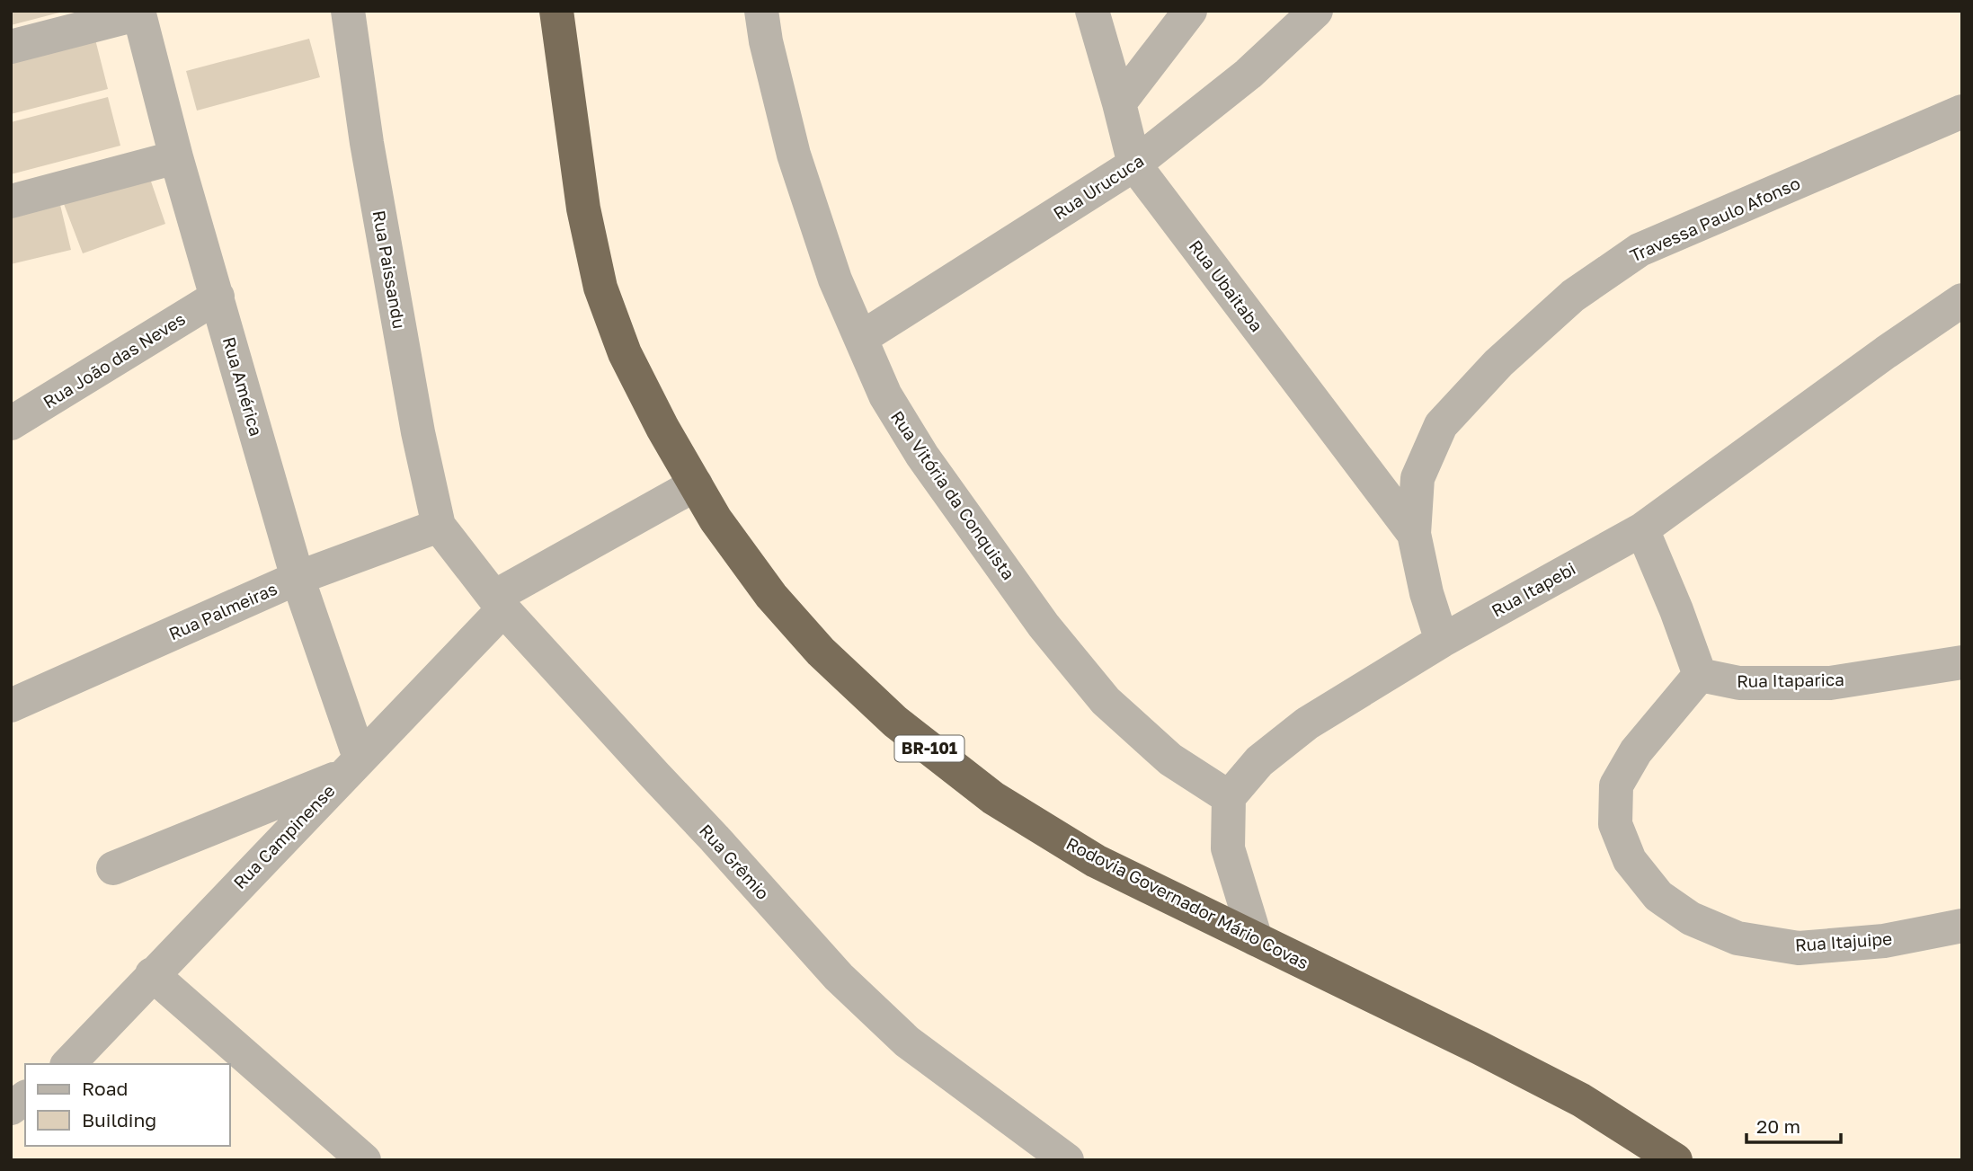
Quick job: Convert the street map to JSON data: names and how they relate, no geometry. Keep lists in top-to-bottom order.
{
  "streets": {
    "highway": ["BR-101", "Rodovia Governador Mário Covas"],
    "street": [
      "Rua Urucuca",
      "Travessa Paulo Afonso",
      "Rua Paissandu",
      "Rua Ubaitaba",
      "Rua João das Neves",
      "Rua América",
      "Rua Vitória da Conquista",
      "Rua Itapebi",
      "Rua Palmeiras",
      "Rua Itaparica",
      "Rua Campinense",
      "Rua Grêmio",
      "Rua Itajuipe"
    ]
  },
  "crossings": [
    ["Rua Urucuca", "Rua Ubaitaba"],
    ["Rua Urucuca", "Rua Vitória da Conquista"],
    ["Travessa Paulo Afonso", "Rua Ubaitaba"],
    ["Travessa Paulo Afonso", "Rua Itapebi"],
    ["Rua Paissandu", "Rua Palmeiras"],
    ["Rua Paissandu", "Rua Grêmio"],
    ["Rua João das Neves", "Rua América"],
    ["Rua América", "Rua Palmeiras"],
    ["Rua América", "Rua Campinense"],
    ["Rua Vitória da Conquista", "Rua Itapebi"],
    ["Rua Palmeiras", "Rua Grêmio"],
    ["Rua Itaparica", "Rua Itajuipe"],
    ["Rua Campinense", "Rua Grêmio"],
    ["Rua Campinense", "Rodovia Governador Mário Covas"]
  ],
  "legend": ["Road", "Building"],
  "scale_bar": "20 m"
}
